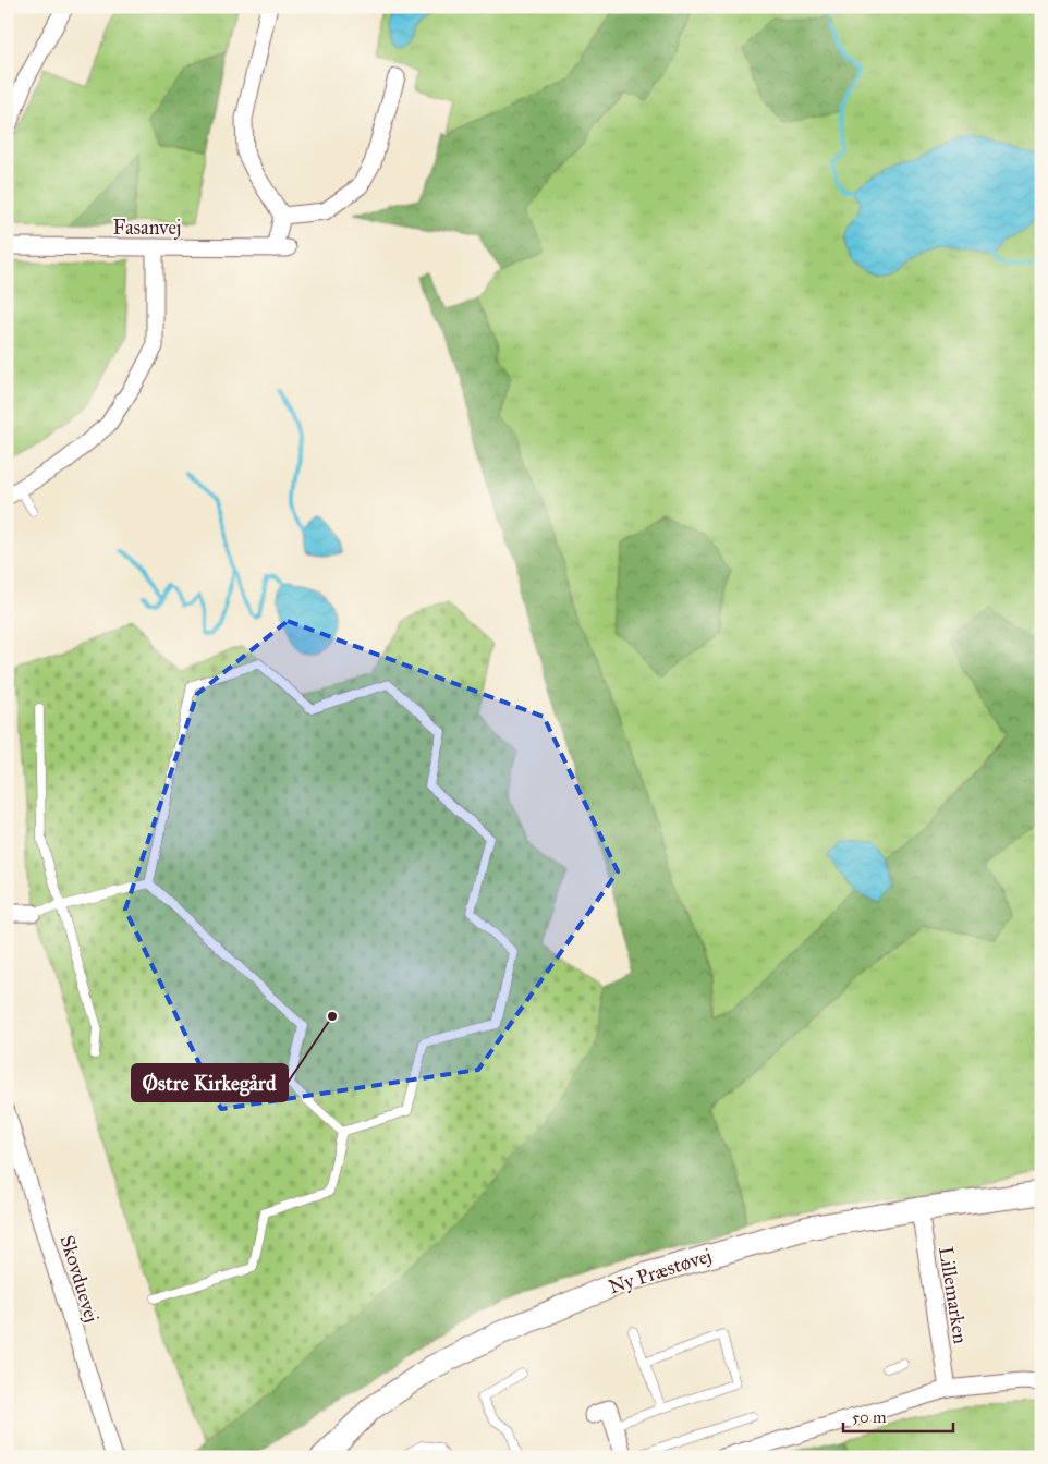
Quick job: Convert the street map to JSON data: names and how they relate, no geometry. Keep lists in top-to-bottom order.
{
  "streets": {
    "street": [
      "Fasanvej",
      "Ny Præstøvej",
      "Skovduevej",
      "Lillemarken"
    ]
  },
  "crossings": [
    ["Ny Præstøvej", "Lillemarken"]
  ],
  "places": ["Østre Kirkegård"],
  "scale_bar": "50 m"
}
